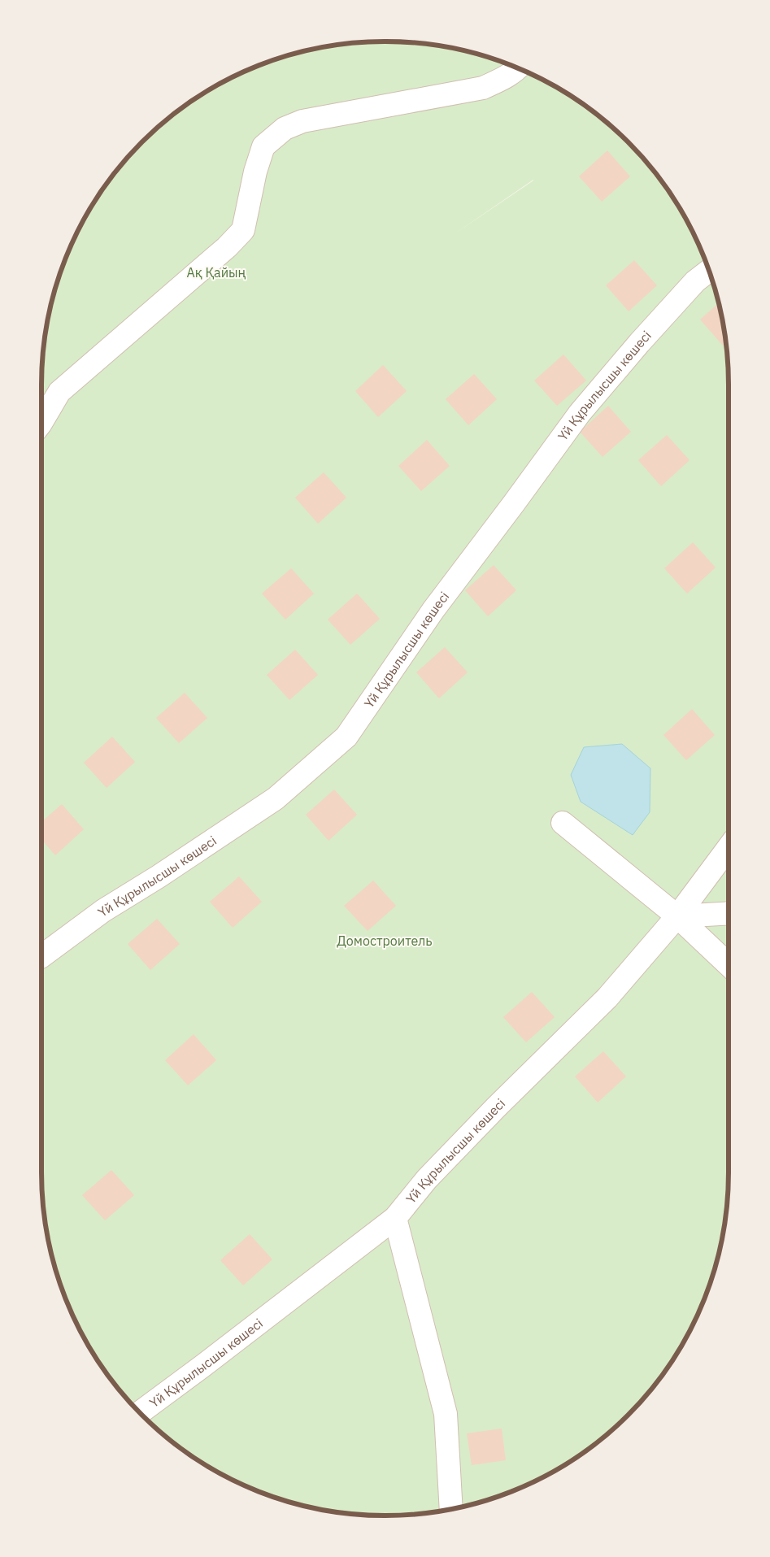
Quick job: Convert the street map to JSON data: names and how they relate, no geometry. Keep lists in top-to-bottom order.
{
  "streets": {
    "street": ["Үй Құрылысшы көшесі"]
  },
  "parks": ["Ақ Қайың", "Домостроитель"]
}
